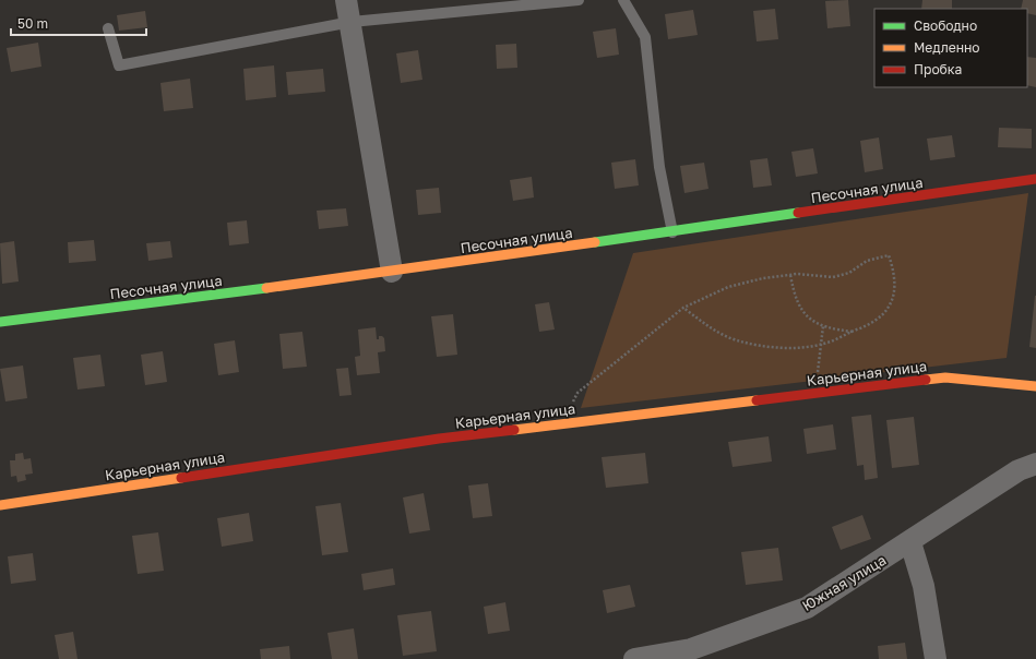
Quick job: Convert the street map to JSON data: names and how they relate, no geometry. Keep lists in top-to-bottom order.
{
  "streets": {
    "street": ["Песочная улица", "Карьерная улица", "Южная улица"]
  },
  "legend": ["Свободно", "Медленно", "Пробка"],
  "scale_bar": "50 m"
}
